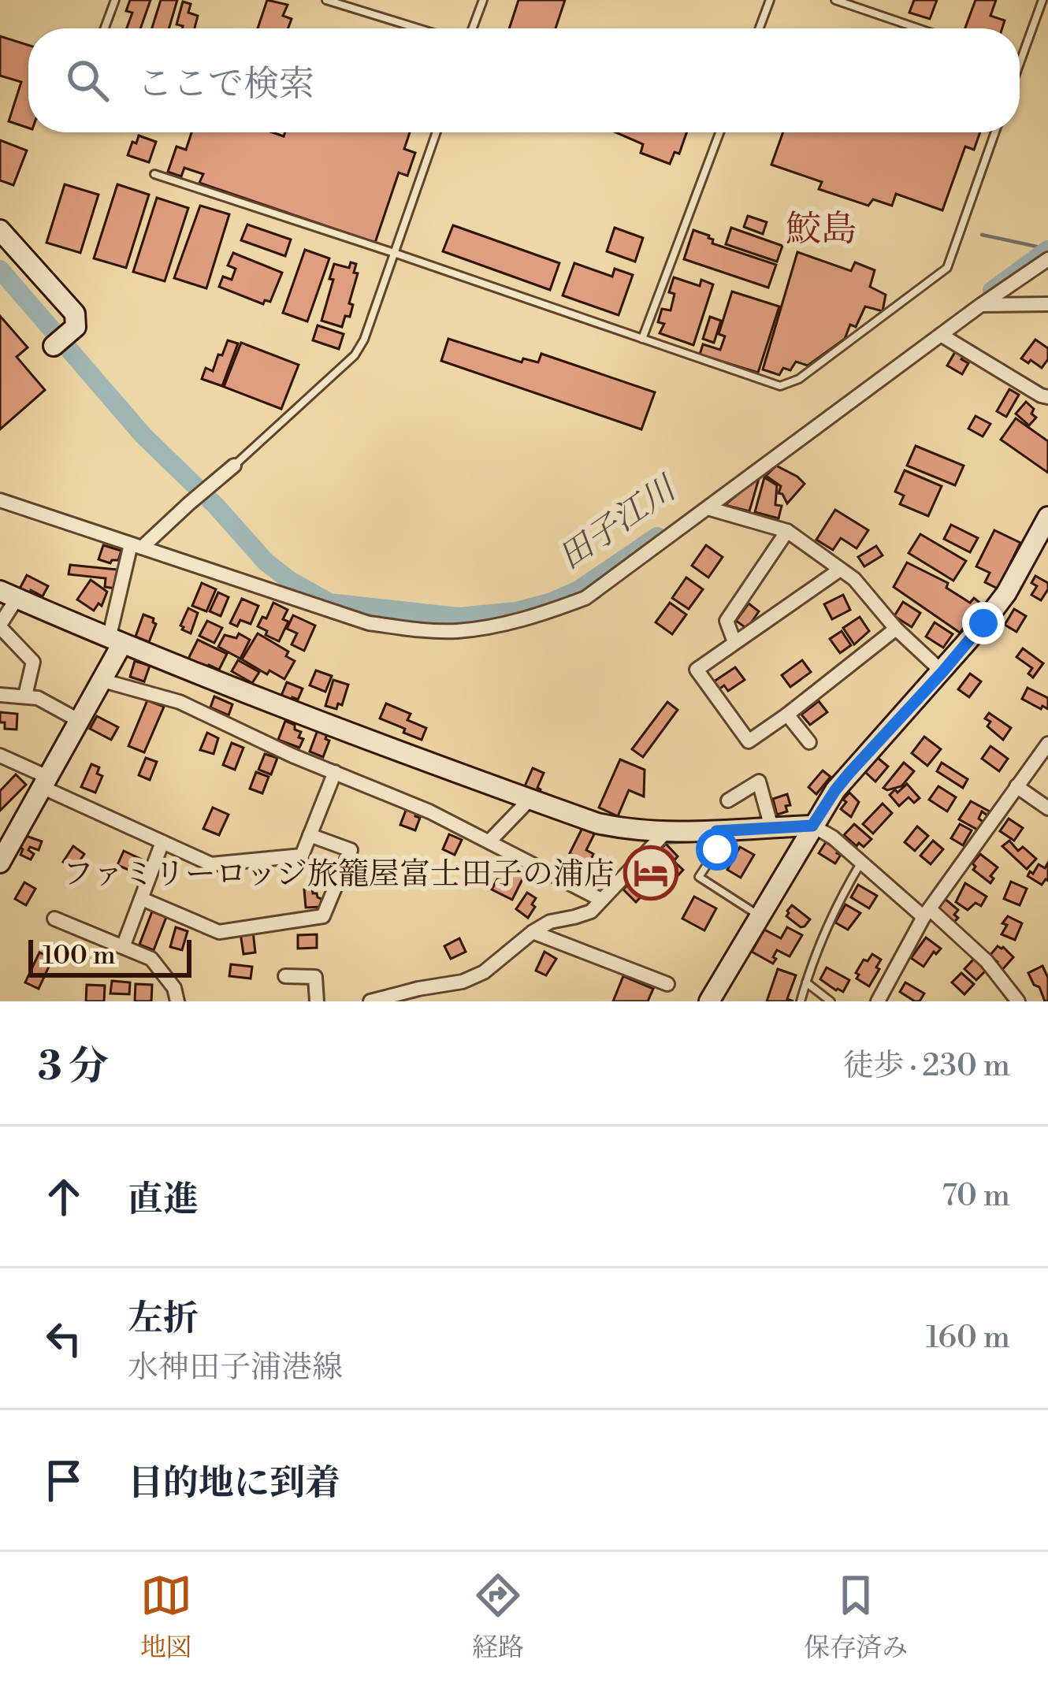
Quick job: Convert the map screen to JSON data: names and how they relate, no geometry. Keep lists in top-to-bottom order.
{
  "districts": ["鮫島"],
  "water": ["田子江川"],
  "places": {
    "hotel": ["ファミリーロッジ旅籠屋富士田子の浦店"]
  },
  "scale_bar": "100 m",
  "page": {
    "search": "ここで検索",
    "scale": "100 m",
    "heading": ["3 分", "徒歩 · 230 m"],
    "list": [
      ["直進", "70 m"],
      ["左折", "水神田子浦港線", "160 m"],
      "目的地に到着"
    ],
    "nav": ["地図", "経路", "保存済み"]
  }
}
